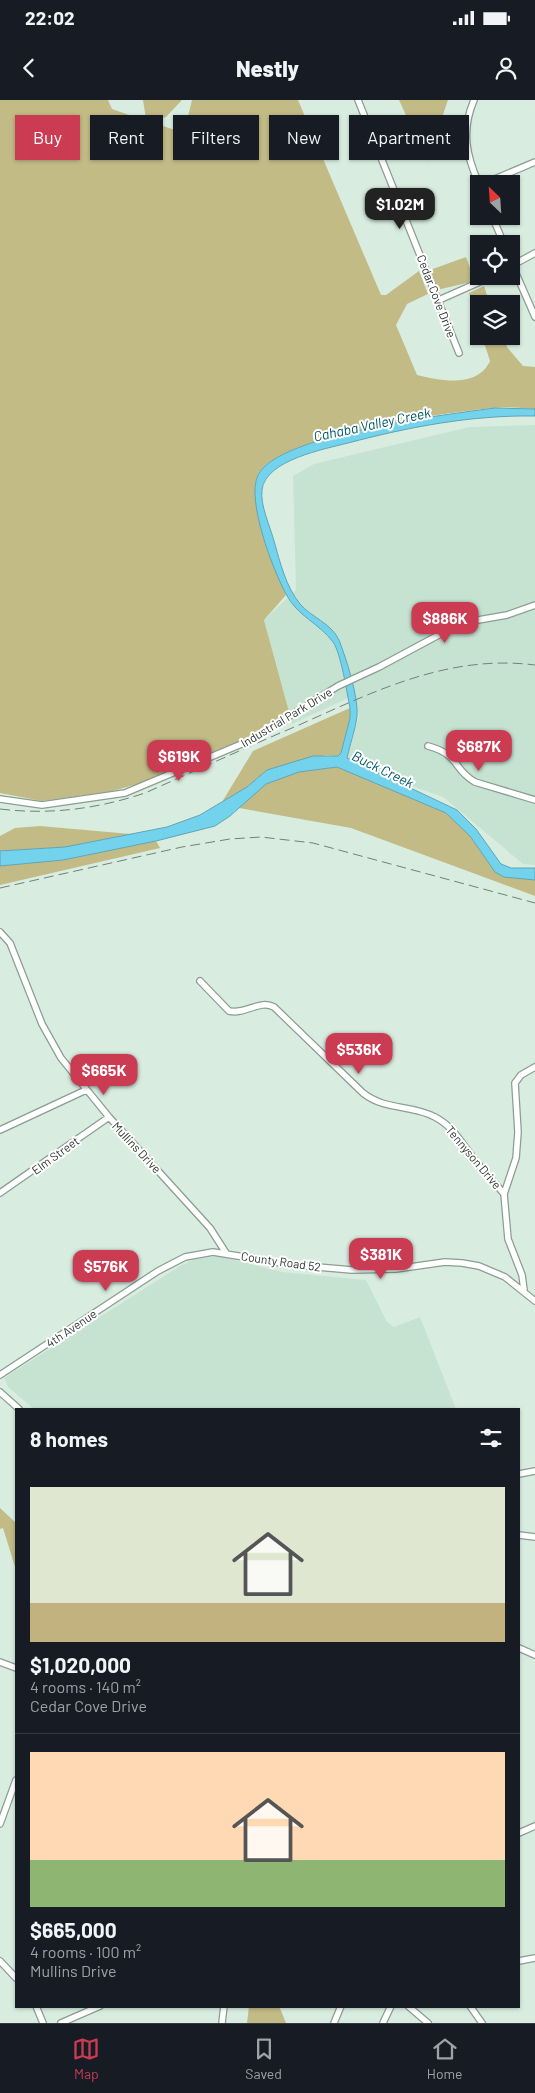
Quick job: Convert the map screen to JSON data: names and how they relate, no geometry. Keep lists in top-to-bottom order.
{
  "streets": {
    "street": [
      "Cedar Cove Drive",
      "Industrial Park Drive",
      "Mullins Drive",
      "Elm Street",
      "Tennyson Drive",
      "County Road 52",
      "4th Avenue"
    ]
  },
  "crossings": [
    ["Mullins Drive", "Elm Street"],
    ["Mullins Drive", "County Road 52"],
    ["Mullins Drive", "4th Avenue"],
    ["County Road 52", "4th Avenue"]
  ],
  "water": ["Cahaba Valley Creek", "Buck Creek"],
  "north": "top left",
  "page": {
    "status": "22:02",
    "header": "Nestly",
    "chip": [
      "Buy",
      "Rent",
      "Filters",
      "New",
      "Apartment"
    ],
    "price": [
      "$1.02M",
      "$886K",
      "$687K",
      "$619K",
      "$536K",
      "$665K",
      "$381K",
      "$576K"
    ],
    "heading": "8 homes",
    "list": [
      {
        "name": "$1,020,000",
        "note": "4 rooms · 140 m² · Cedar Cove Drive"
      },
      {
        "name": "$665,000",
        "note": "4 rooms · 100 m² · Mullins Drive"
      }
    ],
    "tabs": ["Map", "Saved", "Home"]
  }
}
